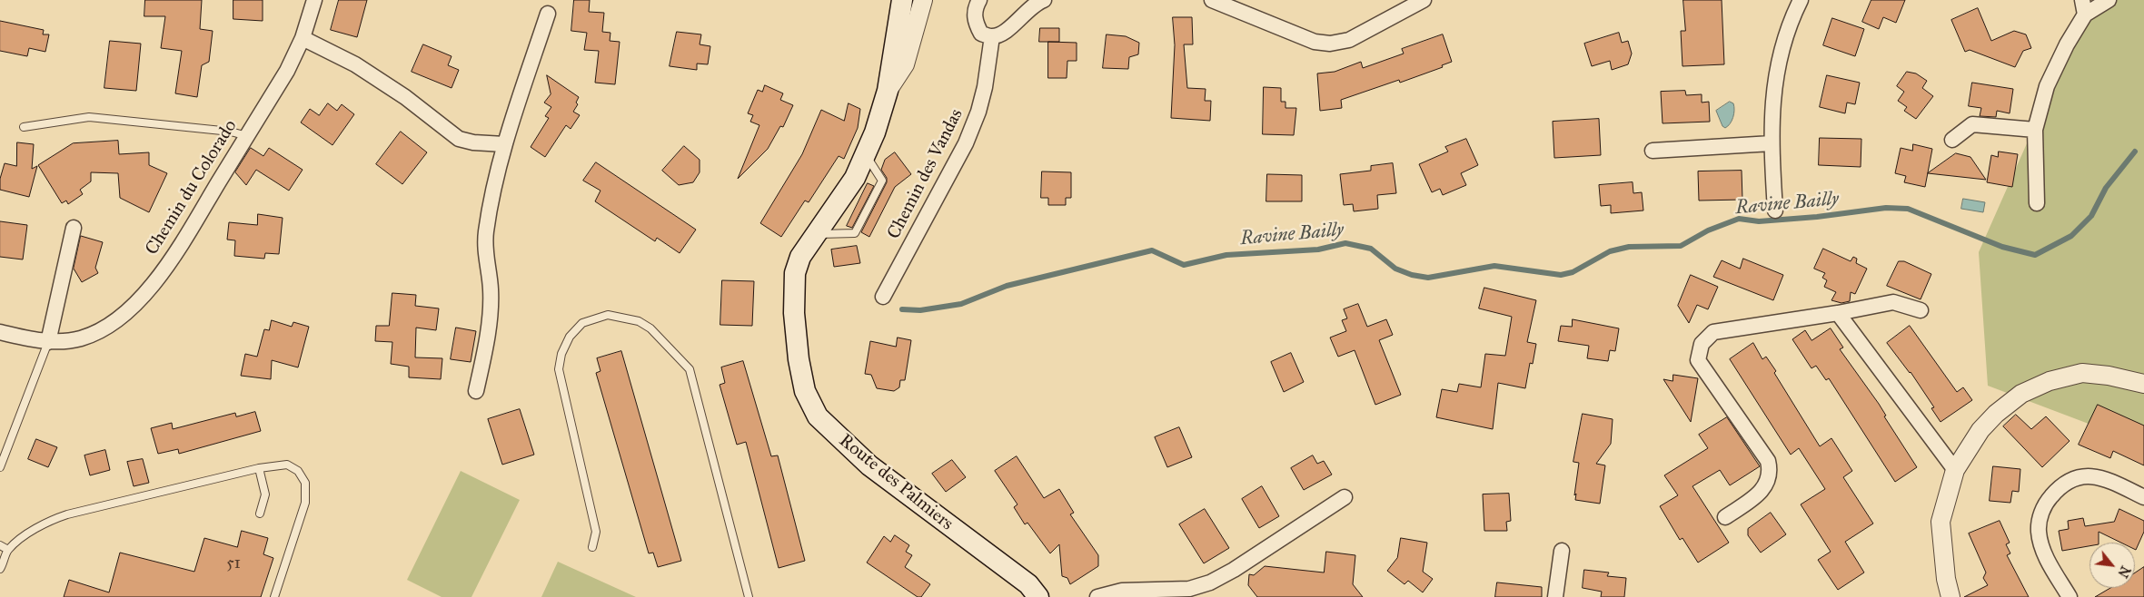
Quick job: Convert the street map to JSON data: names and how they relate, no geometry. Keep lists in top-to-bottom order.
{
  "streets": {
    "main road": ["Route des Palmiers"],
    "street": ["Chemin des Vandas", "Chemin du Colorado"]
  },
  "water": ["Ravine Bailly"],
  "house_numbers": ["51"],
  "north": "bottom right"
}
